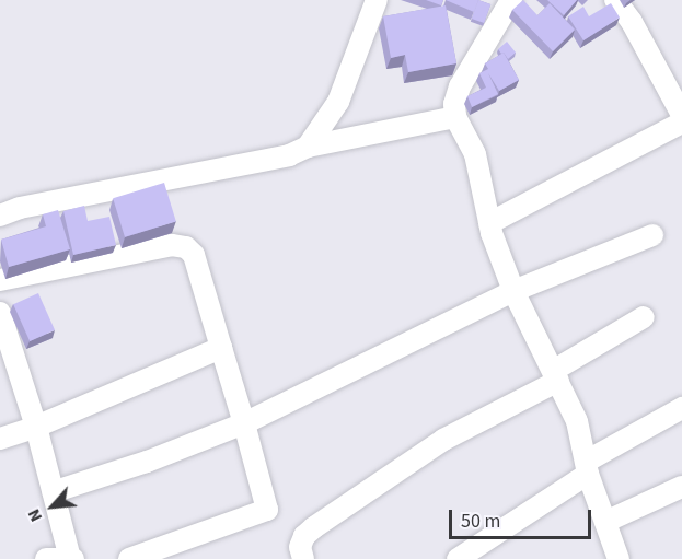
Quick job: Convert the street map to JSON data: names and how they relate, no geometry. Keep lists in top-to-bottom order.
{
  "scale_bar": "50 m",
  "north": "bottom left"
}
